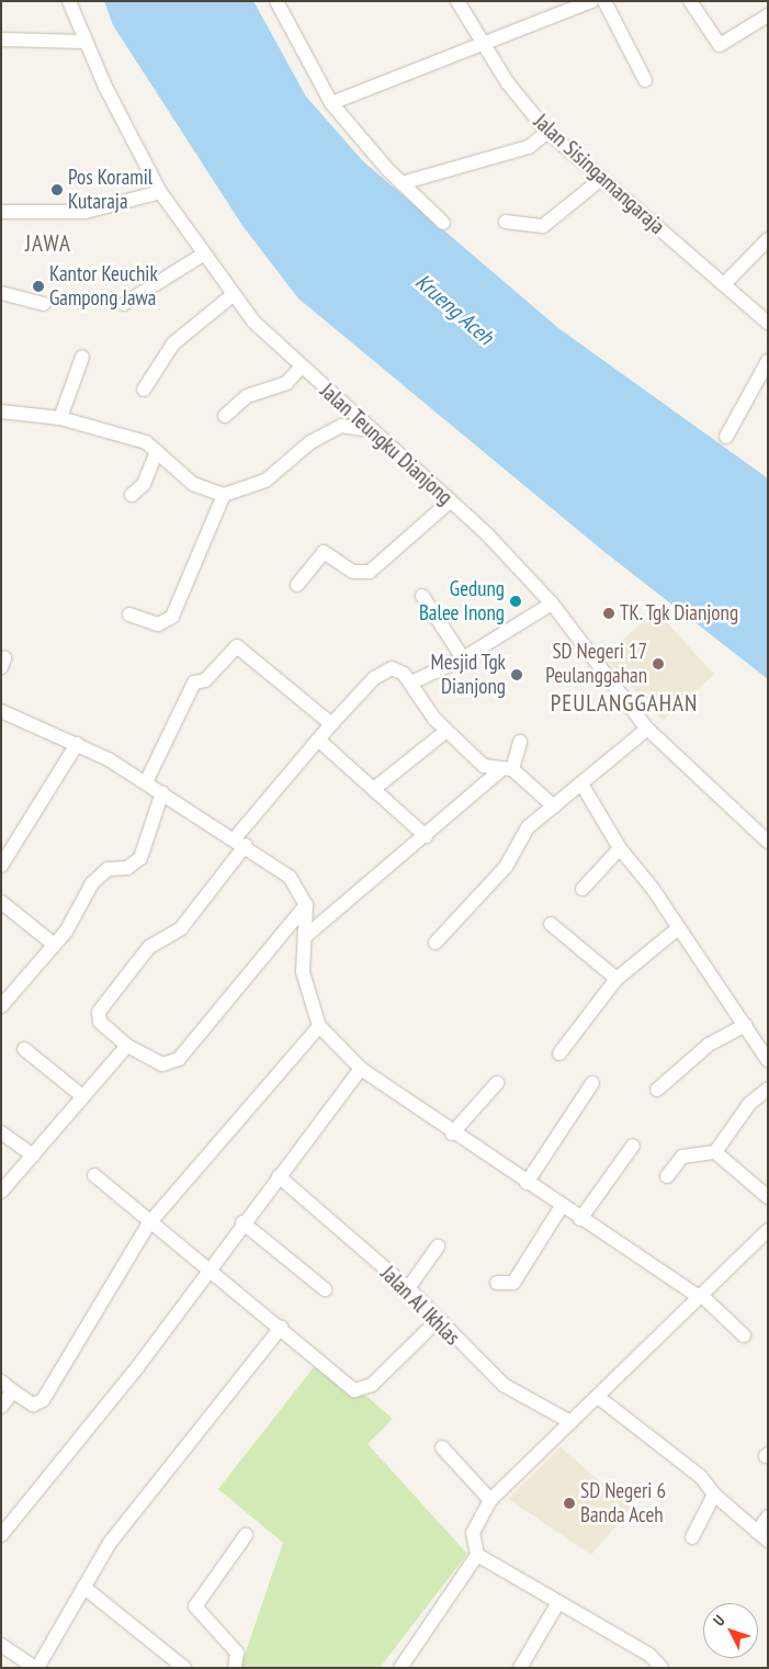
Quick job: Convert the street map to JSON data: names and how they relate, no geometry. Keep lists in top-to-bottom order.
{
  "streets": {
    "street": ["Jalan Sisingamangaraja", "Jalan Teungku Dianjong", "Jalan Al Ikhlas"]
  },
  "districts": ["JAWA", "PEULANGGAHAN"],
  "water": ["Krueng Aceh"],
  "places": [
    "Pos Koramil Kutaraja",
    "Kantor Keuchik Gampong Jawa",
    "Gedung Balee Inong",
    "TK. Tgk Dianjong",
    "SD Negeri 17 Peulanggahan",
    "Mesjid Tgk Dianjong",
    "SD Negeri 6 Banda Aceh"
  ],
  "north": "top left"
}
